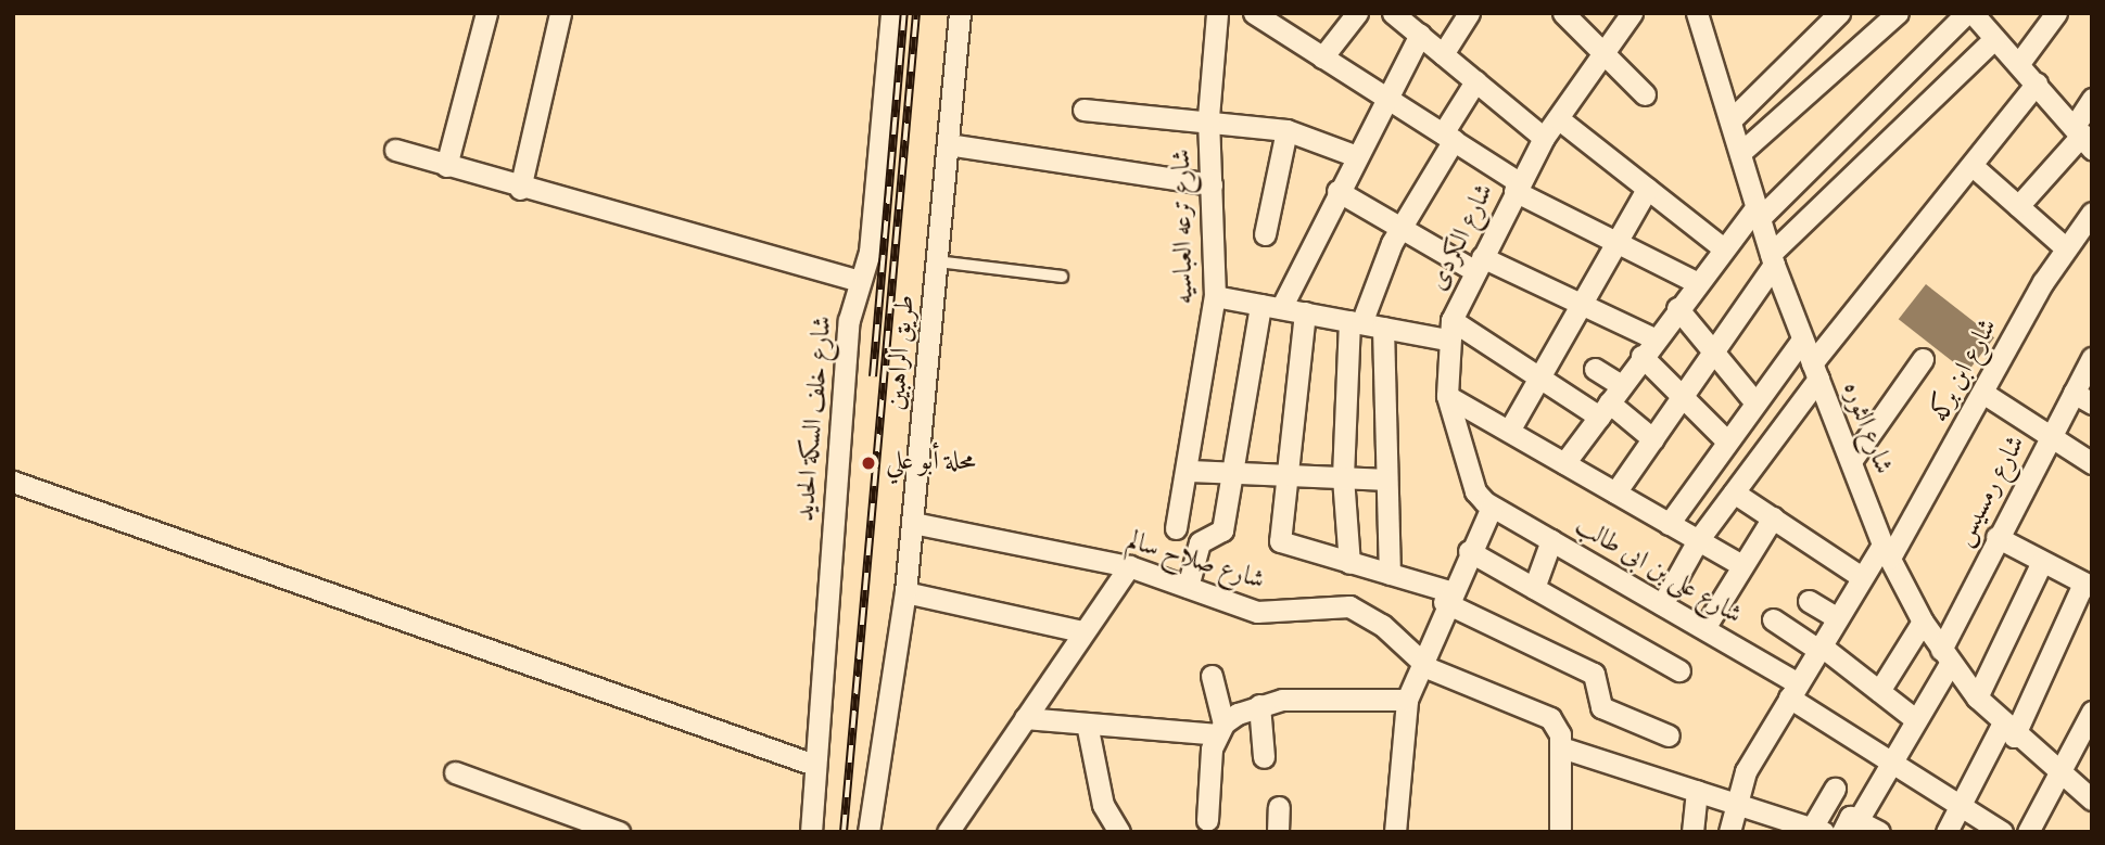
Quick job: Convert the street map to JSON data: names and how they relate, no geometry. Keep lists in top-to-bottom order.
{
  "streets": {
    "street": [
      "شارع ترعه العباسيه",
      "شارع الكردى",
      "طريق الراهبين",
      "شارع ابن بركه",
      "شارع خلف السكة الحديد",
      "شارع الثوره",
      "شارع رمسيس",
      "شارع صلاح سالم",
      "شارع على بن ابى طالب"
    ]
  },
  "crossings": [
    ["شارع الكردى", "شارع على بن ابى طالب"],
    ["طريق الراهبين", "شارع صلاح سالم"],
    ["شارع ابن بركه", "شارع الثوره"],
    ["شارع ابن بركه", "شارع على بن ابى طالب"],
    ["شارع الثوره", "شارع رمسيس"],
    ["شارع رمسيس", "شارع على بن ابى طالب"]
  ],
  "places": ["محلة أبو علي"]
}
